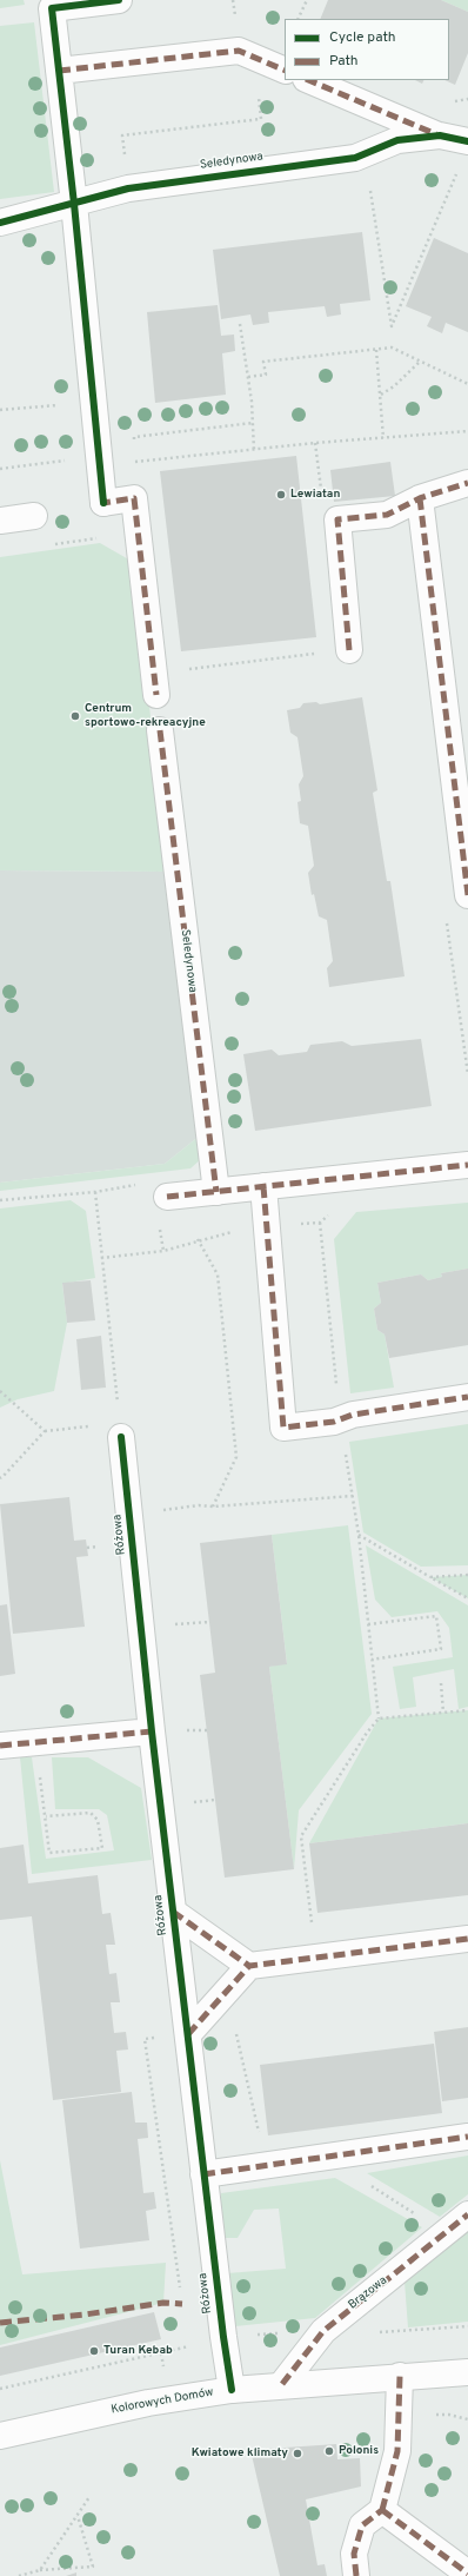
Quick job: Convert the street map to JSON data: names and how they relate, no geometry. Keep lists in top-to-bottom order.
{
  "streets": {
    "street": [
      "Seledynowa",
      "Różowa",
      "Brązowa",
      "Kolorowych Domów"
    ]
  },
  "crossings": [
    ["Różowa", "Kolorowych Domów"],
    ["Brązowa", "Kolorowych Domów"]
  ],
  "places": [
    "Lewiatan",
    "Centrum sportowo-rekreacyjne",
    "Turan Kebab",
    "Polonis",
    "Kwiatowe klimaty"
  ],
  "legend": ["Cycle path", "Path"]
}
